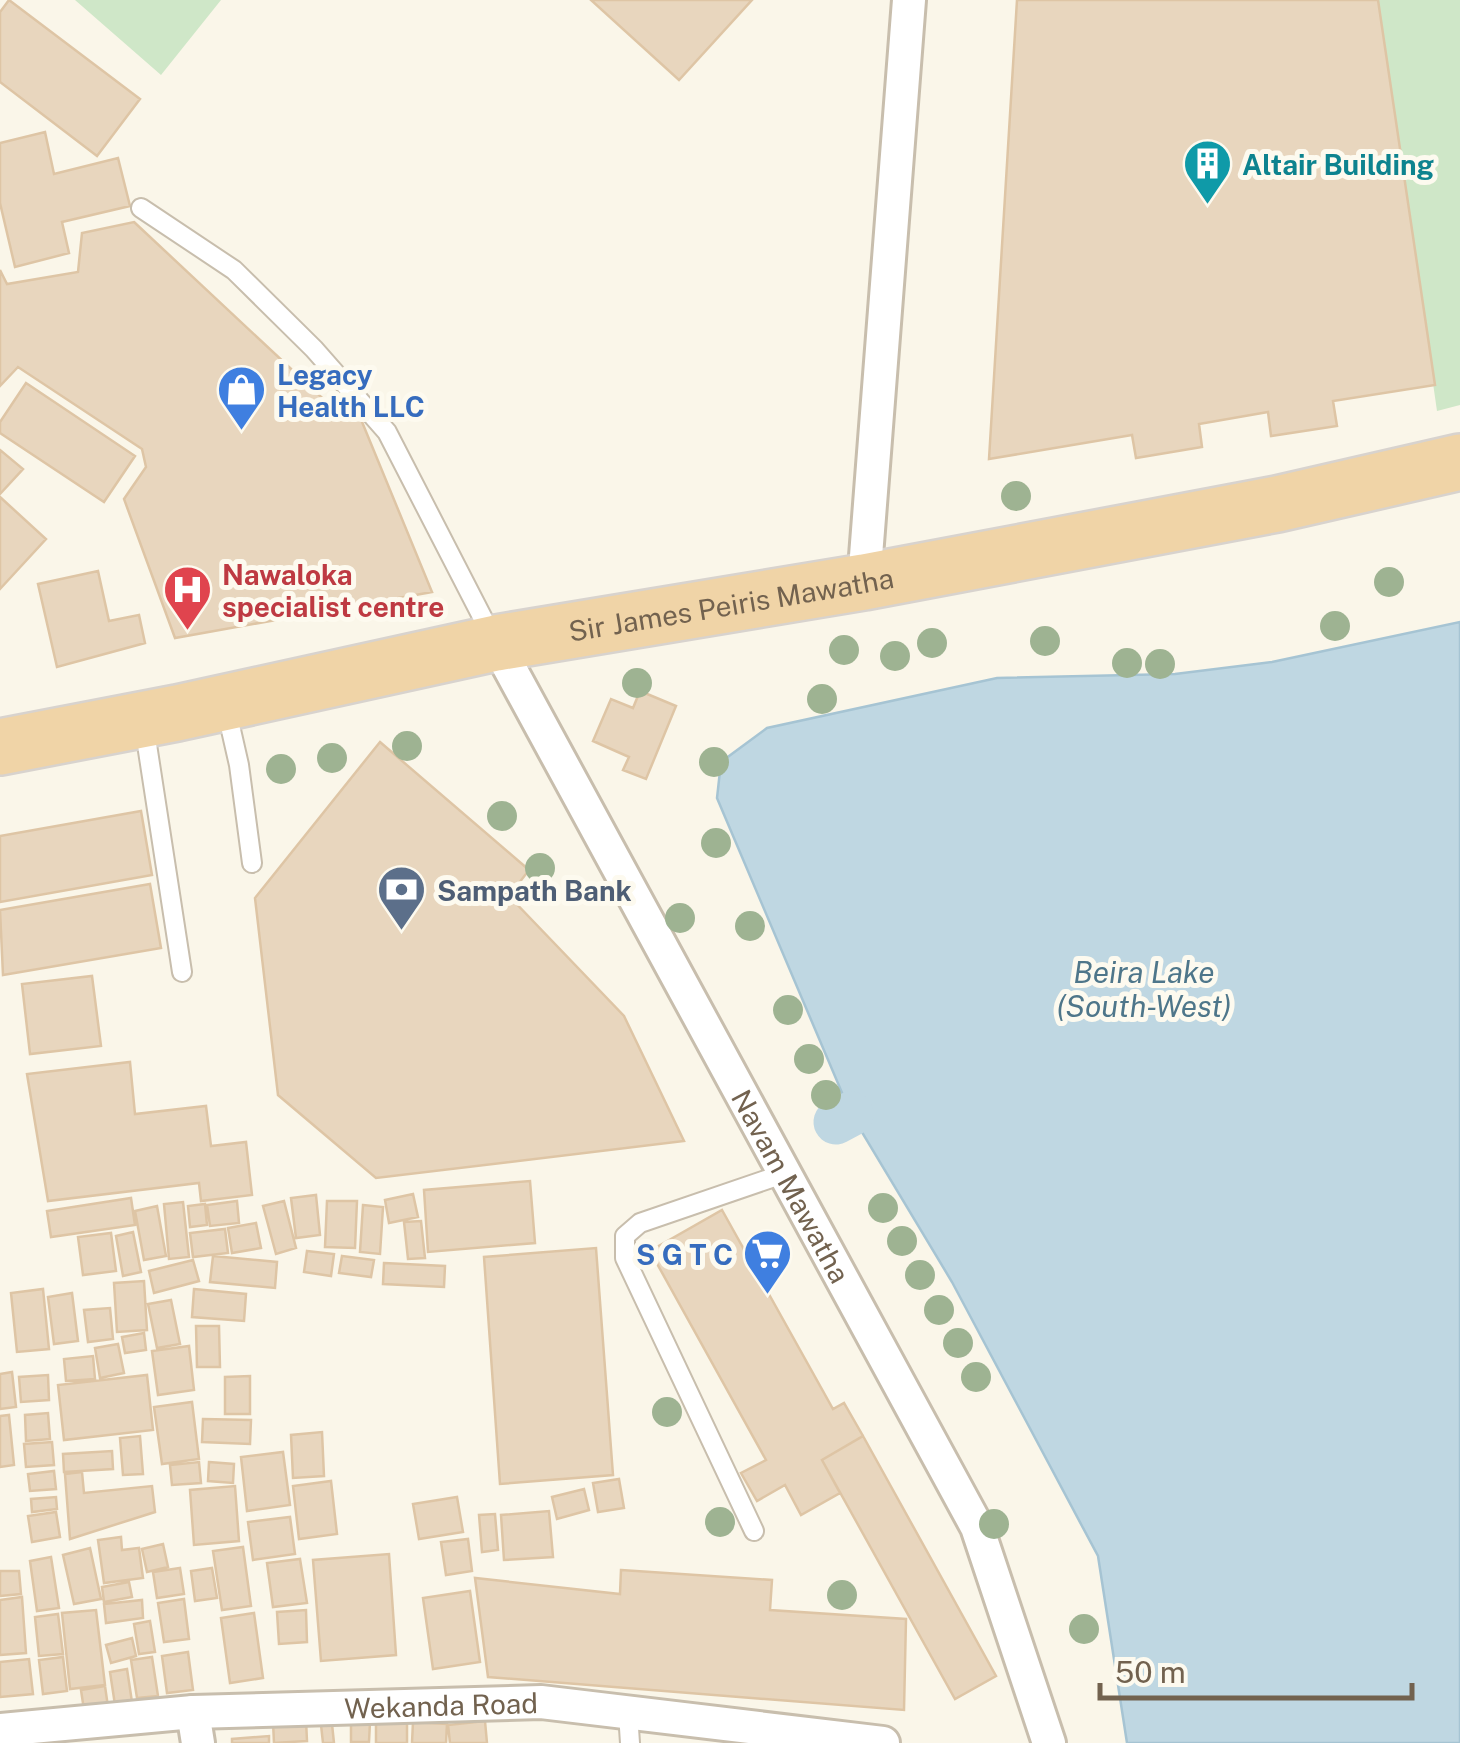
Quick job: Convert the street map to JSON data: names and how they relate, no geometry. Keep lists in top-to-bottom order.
{
  "streets": {
    "highway": ["Sir James Peiris Mawatha"],
    "street": ["Navam Mawatha", "Wekanda Road"]
  },
  "crossings": [
    ["Sir James Peiris Mawatha", "Navam Mawatha"]
  ],
  "water": ["Beira Lake (South-West)"],
  "places": {
    "building": ["Altair Building"],
    "shop": ["Legacy Health LLC"],
    "hospital": ["Nawaloka specialist centre"],
    "bank": ["Sampath Bank"],
    "supermarket": ["S G T C"]
  },
  "scale_bar": "50 m"
}
